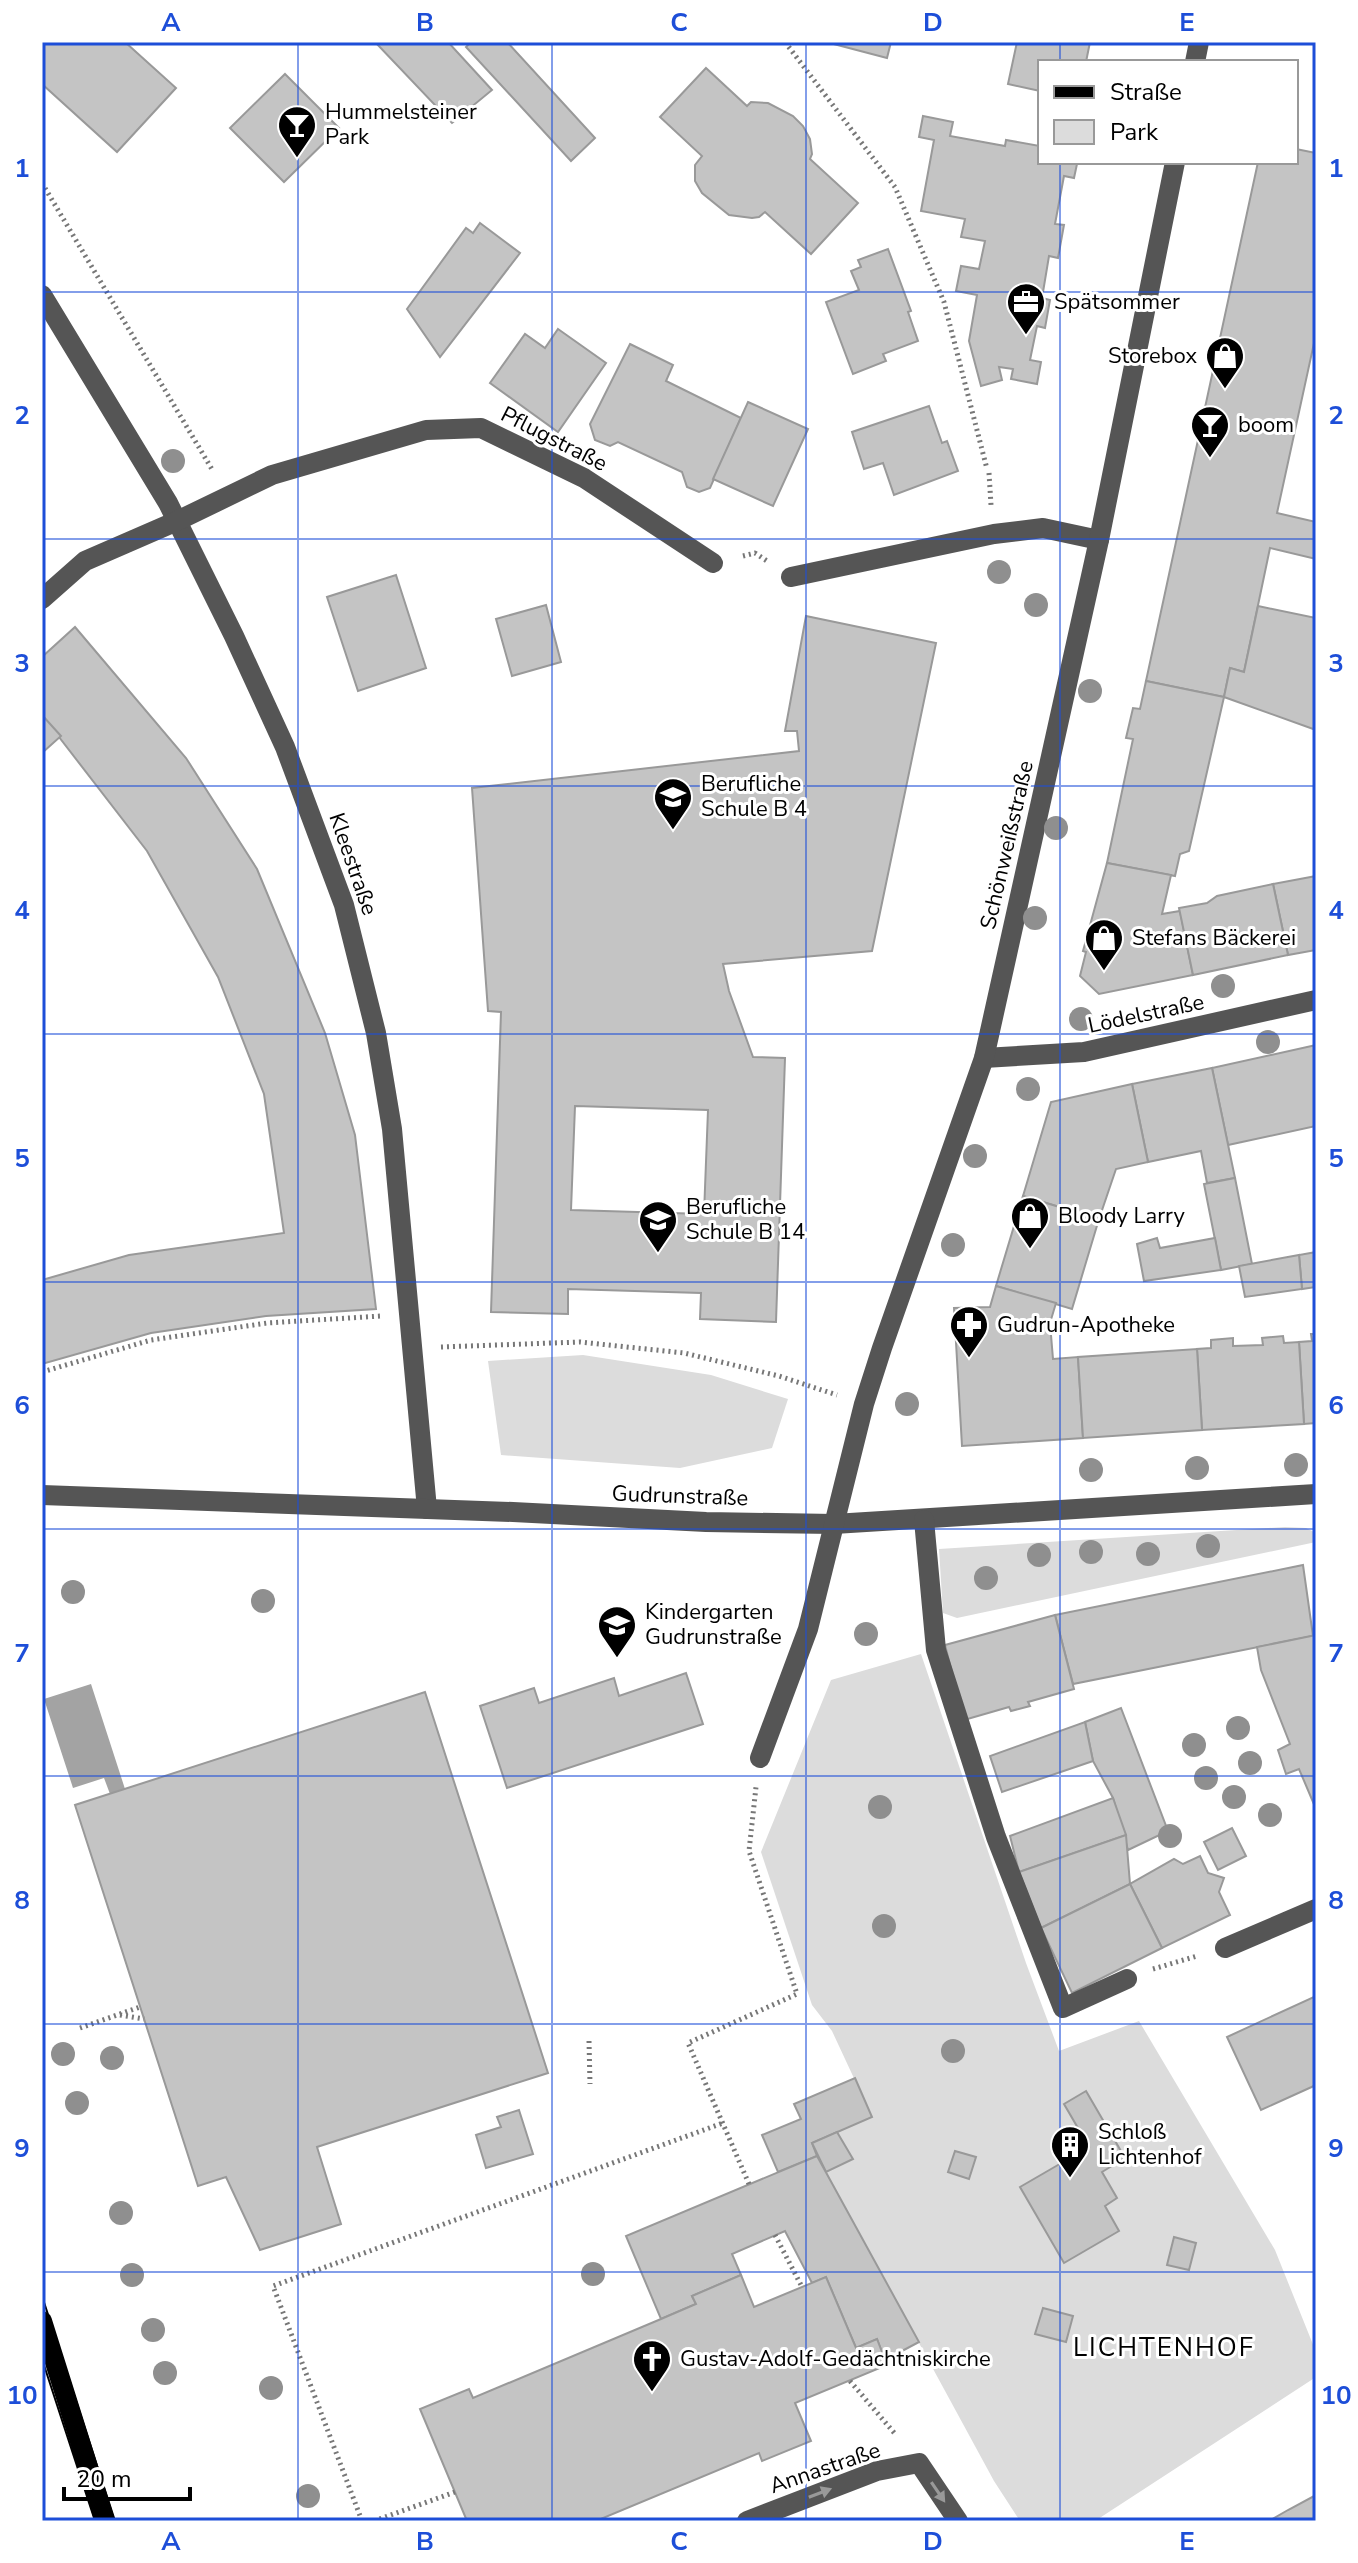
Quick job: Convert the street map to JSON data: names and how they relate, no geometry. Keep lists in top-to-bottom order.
{
  "streets": {
    "street": [
      "Pflugstraße",
      "Schönweißstraße",
      "Kleestraße",
      "Lödelstraße",
      "Gudrunstraße",
      "Annastraße"
    ]
  },
  "crossings": [
    ["Pflugstraße", "Kleestraße"],
    ["Schönweißstraße", "Lödelstraße"],
    ["Schönweißstraße", "Gudrunstraße"],
    ["Kleestraße", "Gudrunstraße"]
  ],
  "one_way": ["Annastraße"],
  "districts": ["LICHTENHOF"],
  "places": {
    "bar": ["Hummelsteiner Park", "boom"],
    "office": ["Spätsommer"],
    "shop": ["Storebox", "Stefans Bäckerei", "Bloody Larry"],
    "school or university": ["Berufliche Schule B 4", "Berufliche Schule B 14", "Kindergarten Gudrunstraße"],
    "pharmacy": ["Gudrun-Apotheke"],
    "building": ["Schloß Lichtenhof"],
    "church": ["Gustav-Adolf-Gedächtniskirche"]
  },
  "legend": ["Straße", "Park"],
  "scale_bar": "20 m",
  "grid": {
    "columns": [
      "A",
      "B",
      "C",
      "D",
      "E"
    ],
    "rows": [
      "1",
      "2",
      "3",
      "4",
      "5",
      "6",
      "7",
      "8",
      "9",
      "10"
    ]
  }
}
